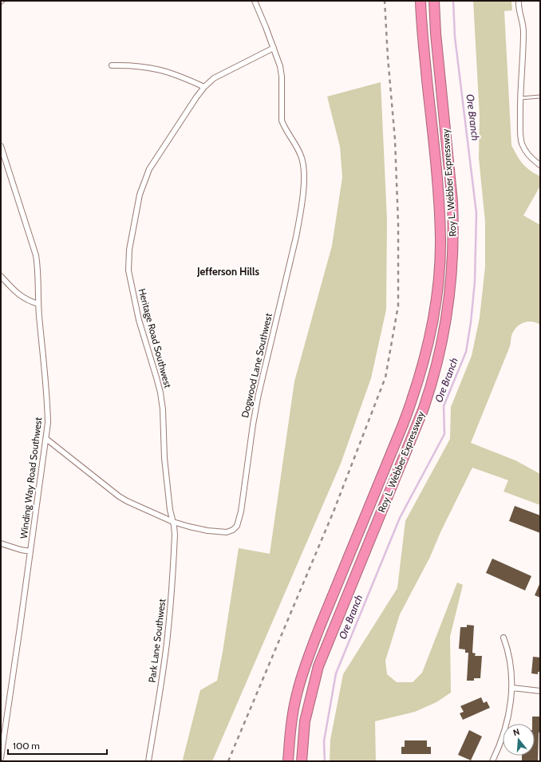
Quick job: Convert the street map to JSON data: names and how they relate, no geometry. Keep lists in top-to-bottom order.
{
  "streets": {
    "highway": ["Roy L. Webber Expressway"],
    "street": [
      "Heritage Road Southwest",
      "Dogwood Lane Southwest",
      "Winding Way Road Southwest",
      "Park Lane Southwest"
    ]
  },
  "crossings": [
    ["Heritage Road Southwest", "Dogwood Lane Southwest"],
    ["Heritage Road Southwest", "Park Lane Southwest"],
    ["Dogwood Lane Southwest", "Winding Way Road Southwest"],
    ["Dogwood Lane Southwest", "Park Lane Southwest"]
  ],
  "districts": ["Jefferson Hills"],
  "water": ["Ore Branch"],
  "scale_bar": "100 m",
  "north": "top"
}
